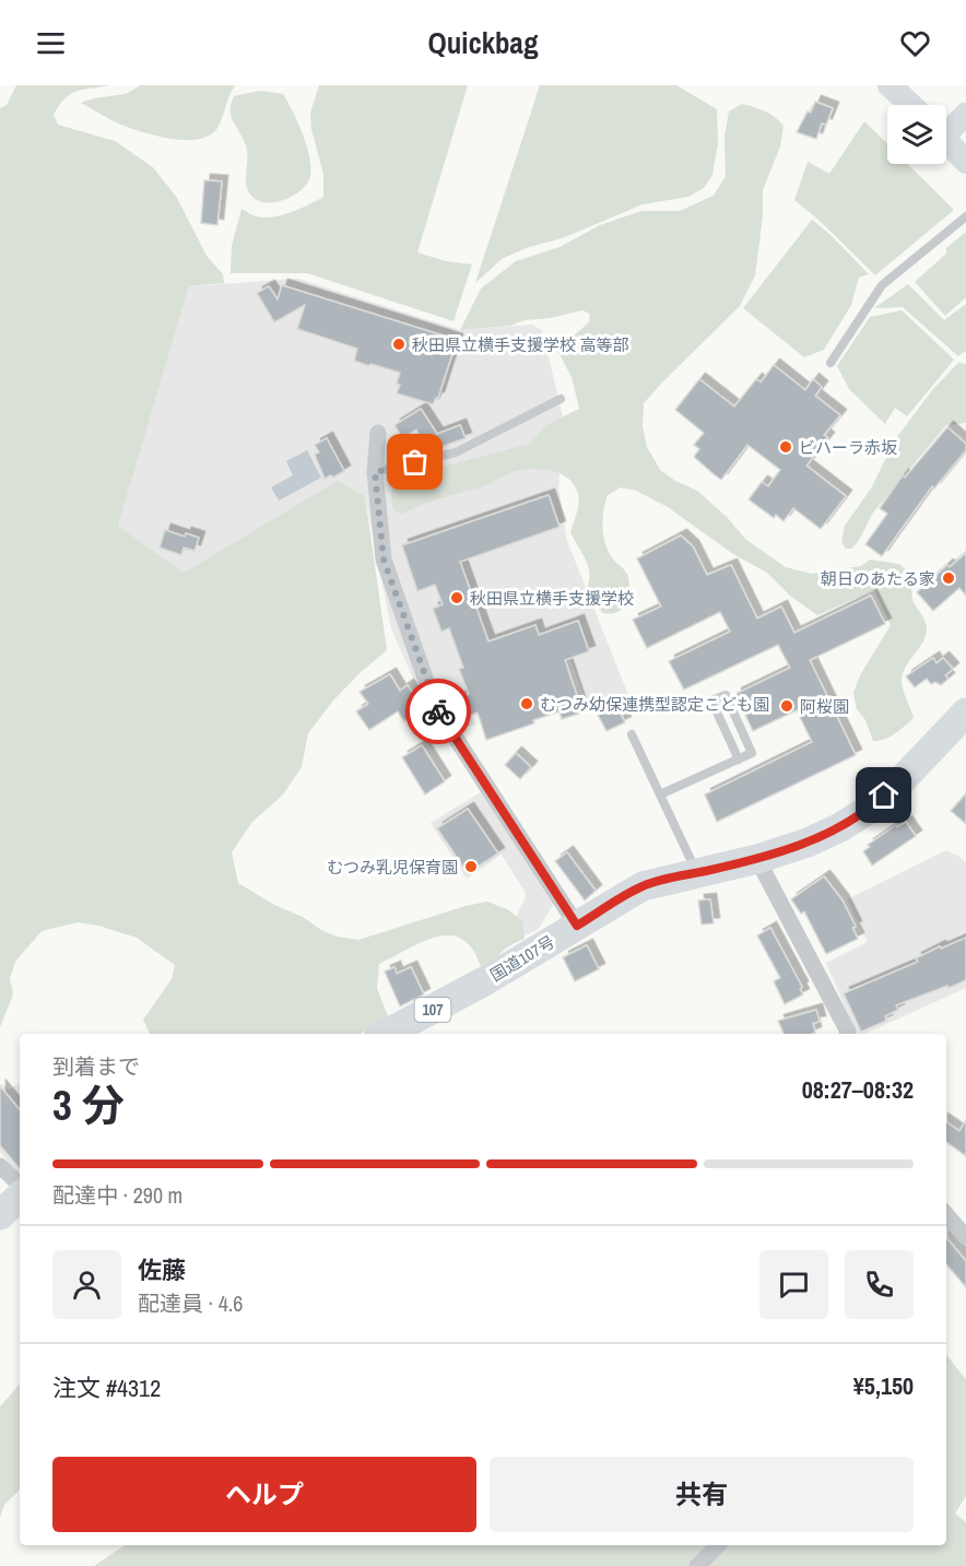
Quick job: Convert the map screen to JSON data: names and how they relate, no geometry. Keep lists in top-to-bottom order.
{
  "streets": {
    "highway": ["国道107号", "107"]
  },
  "places": [
    "秋田県立横手支援学校 高等部",
    "ビハーラ赤坂",
    "朝日のあたる家",
    "秋田県立横手支援学校",
    "むつみ幼保連携型認定こども園",
    "阿桜園",
    "むつみ乳児保育園"
  ],
  "page": {
    "header": "Quickbag",
    "heading": ["3 分", "到着まで", "08:27–08:32"],
    "panel": [
      "佐藤",
      "配達員 · 4.6",
      "注文 #4312",
      "¥5,150"
    ],
    "bar": "配達中 · 290 m",
    "buttons": ["ヘルプ", "共有"]
  }
}
